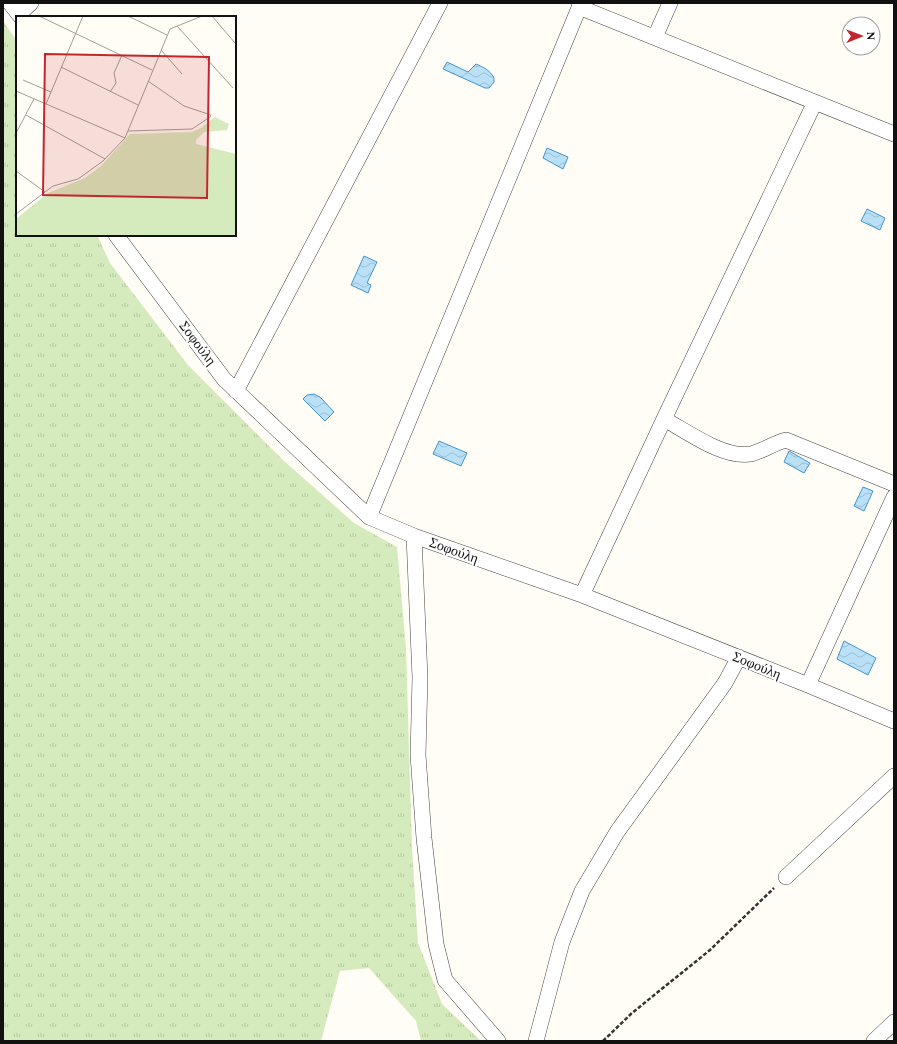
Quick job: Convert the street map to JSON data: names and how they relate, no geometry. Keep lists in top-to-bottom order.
{
  "streets": {
    "street": ["Σοφούλη"]
  },
  "north": "right"
}
